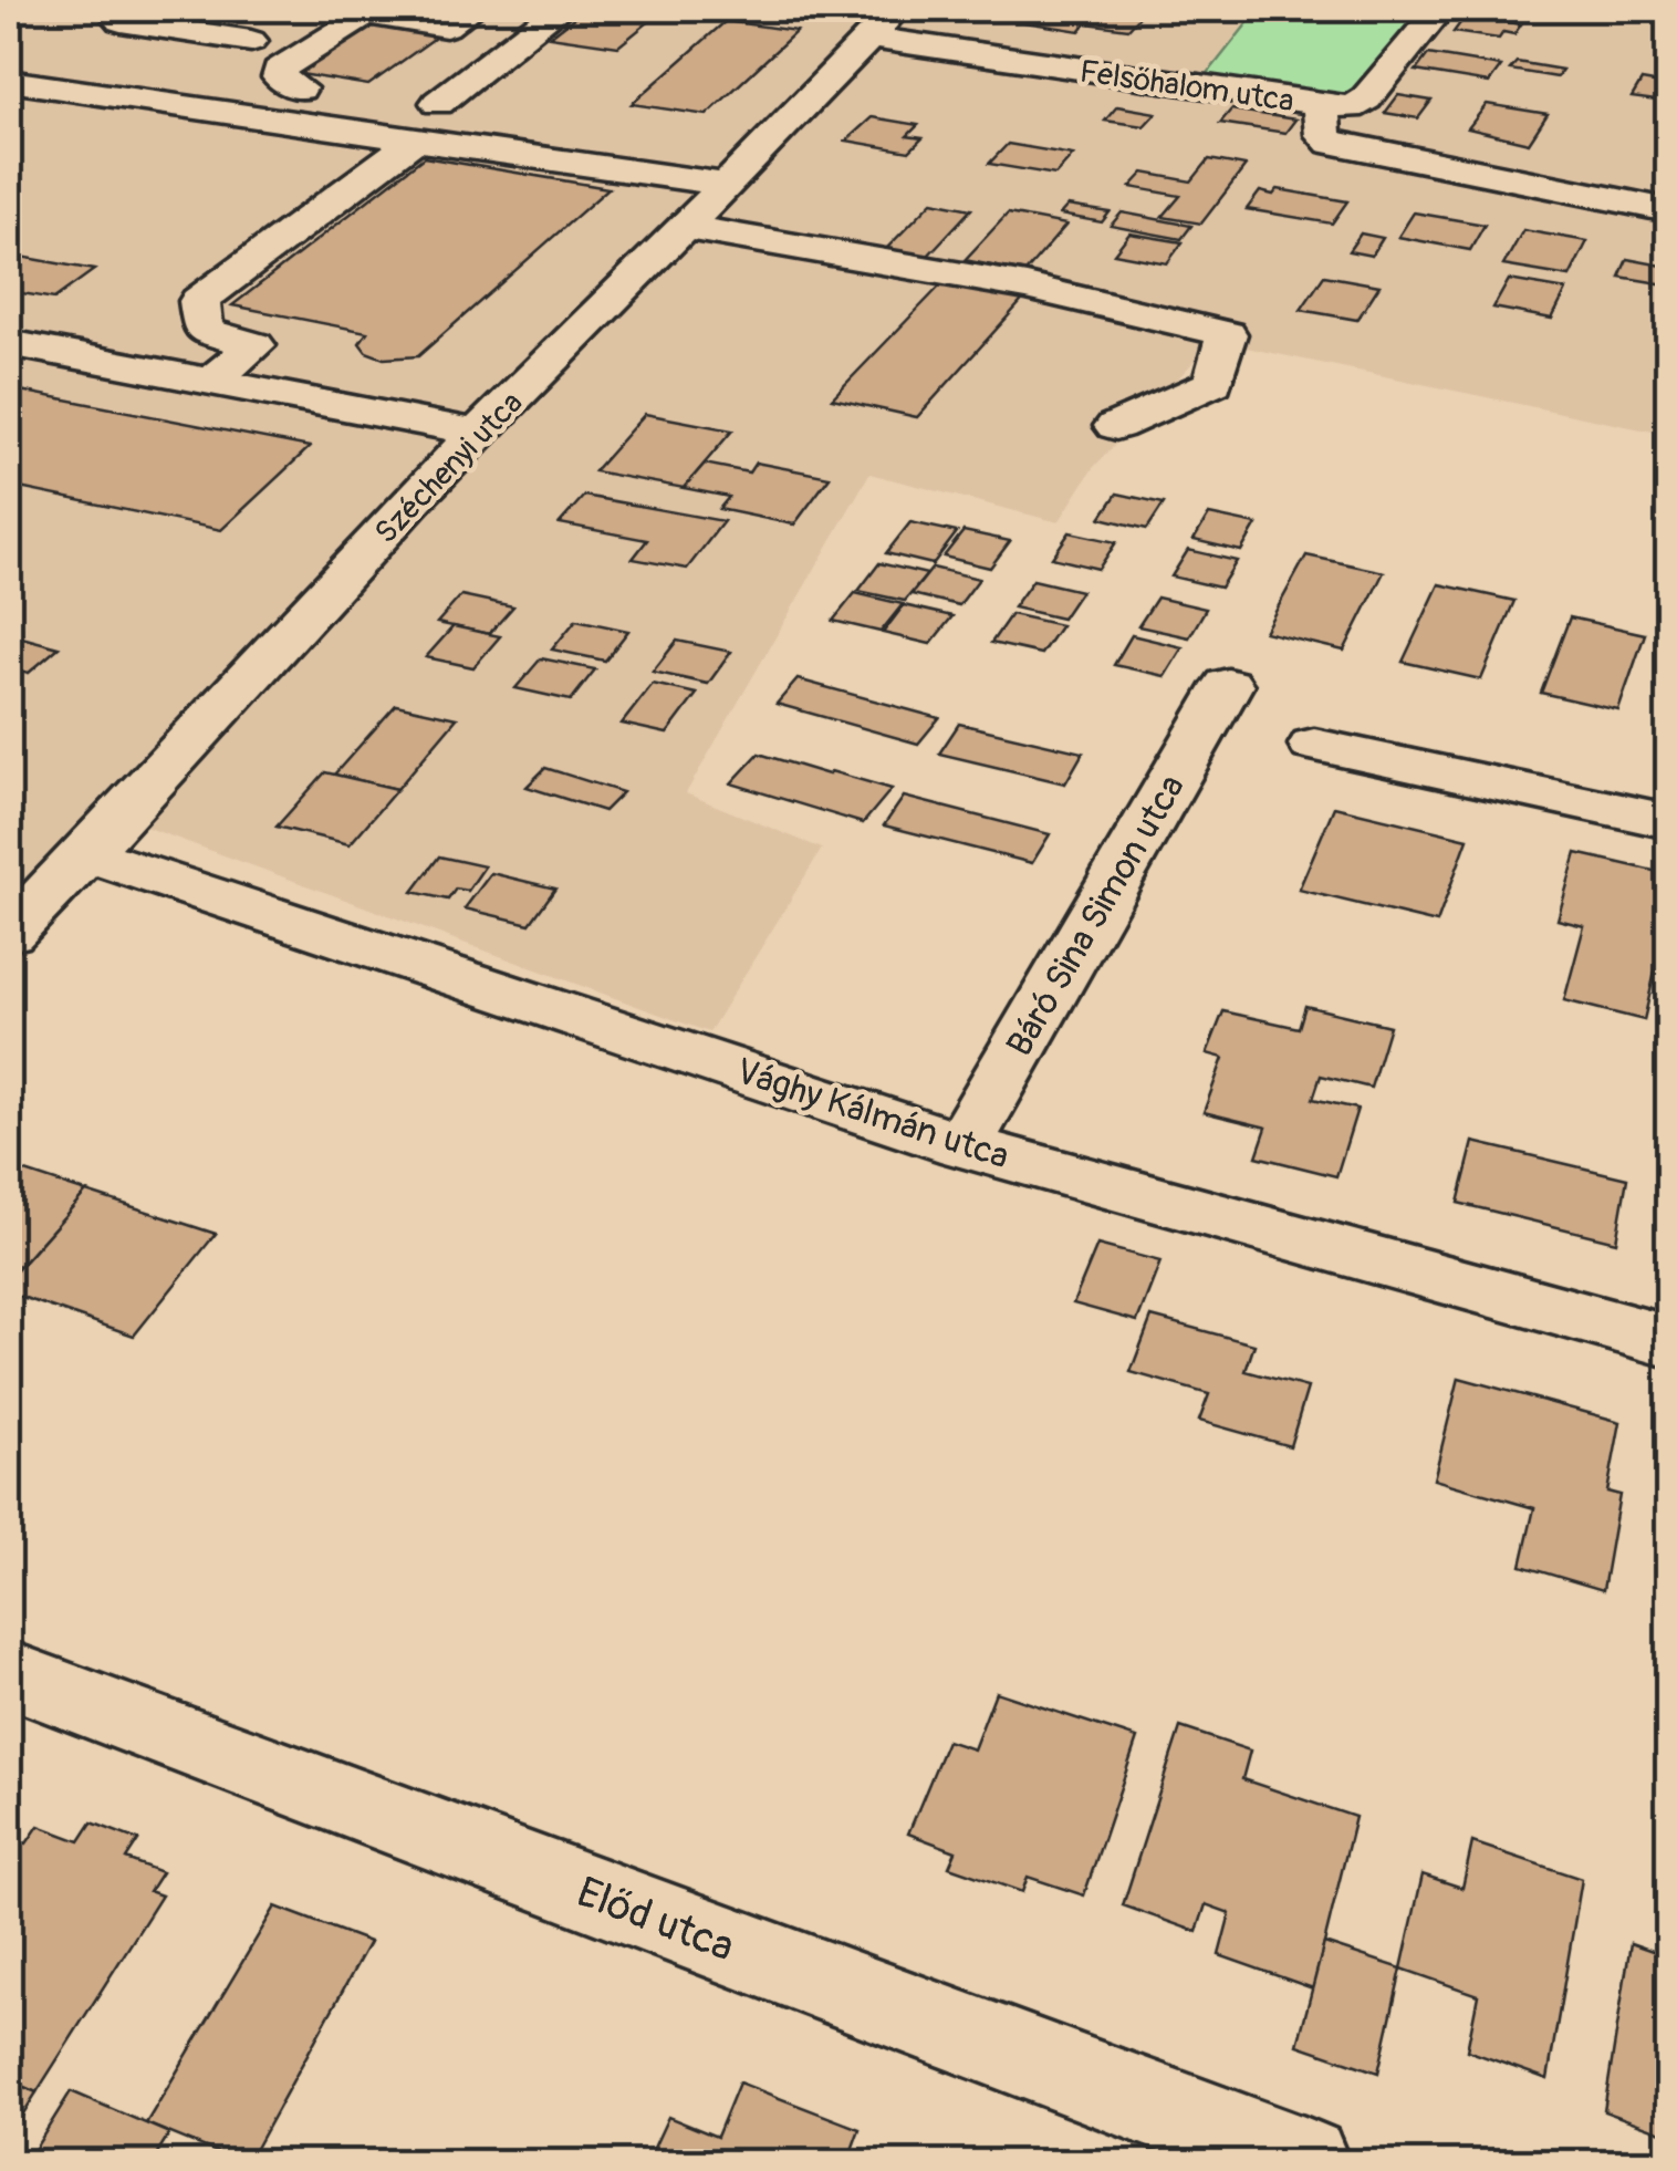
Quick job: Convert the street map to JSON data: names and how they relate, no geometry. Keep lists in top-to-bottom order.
{
  "streets": {
    "street": [
      "Felsőhalom utca",
      "Széchenyi utca",
      "Báró Sina Simon utca",
      "Vághy Kálmán utca",
      "Előd utca"
    ]
  },
  "crossings": [
    ["Felsőhalom utca", "Széchenyi utca"],
    ["Széchenyi utca", "Vághy Kálmán utca"],
    ["Báró Sina Simon utca", "Vághy Kálmán utca"]
  ]
}
